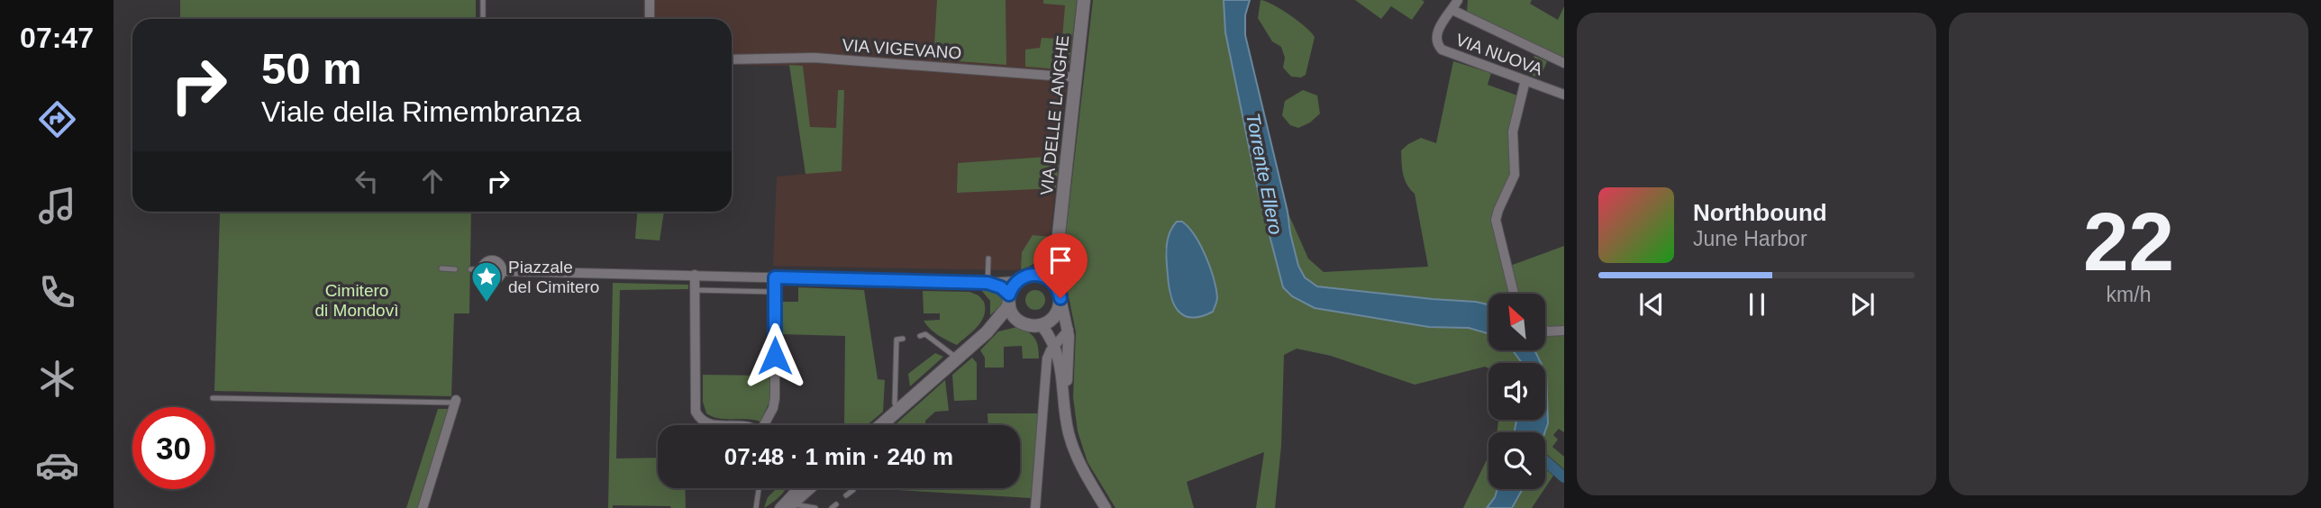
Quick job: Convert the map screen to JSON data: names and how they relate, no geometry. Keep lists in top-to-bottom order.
{
  "streets": {
    "main road": ["VIA DELLE LANGHE"],
    "street": ["VIA VIGEVANO", "VIA NUOVA"]
  },
  "crossings": [
    ["VIA VIGEVANO", "VIA DELLE LANGHE"]
  ],
  "water": ["Torrente Ellero"],
  "parks": ["Cimitero di Mondovì"],
  "places": {
    "place": ["Piazzale del Cimitero"]
  },
  "north": "top left",
  "page": {
    "tabs": "07:47",
    "tile": ["22", "km/h"],
    "turn": ["50 m", "Viale della Rimembranza"],
    "song": ["Northbound", "June Harbor"],
    "limit": "30",
    "trip": "07:48 · 1 min · 240 m"
  }
}
